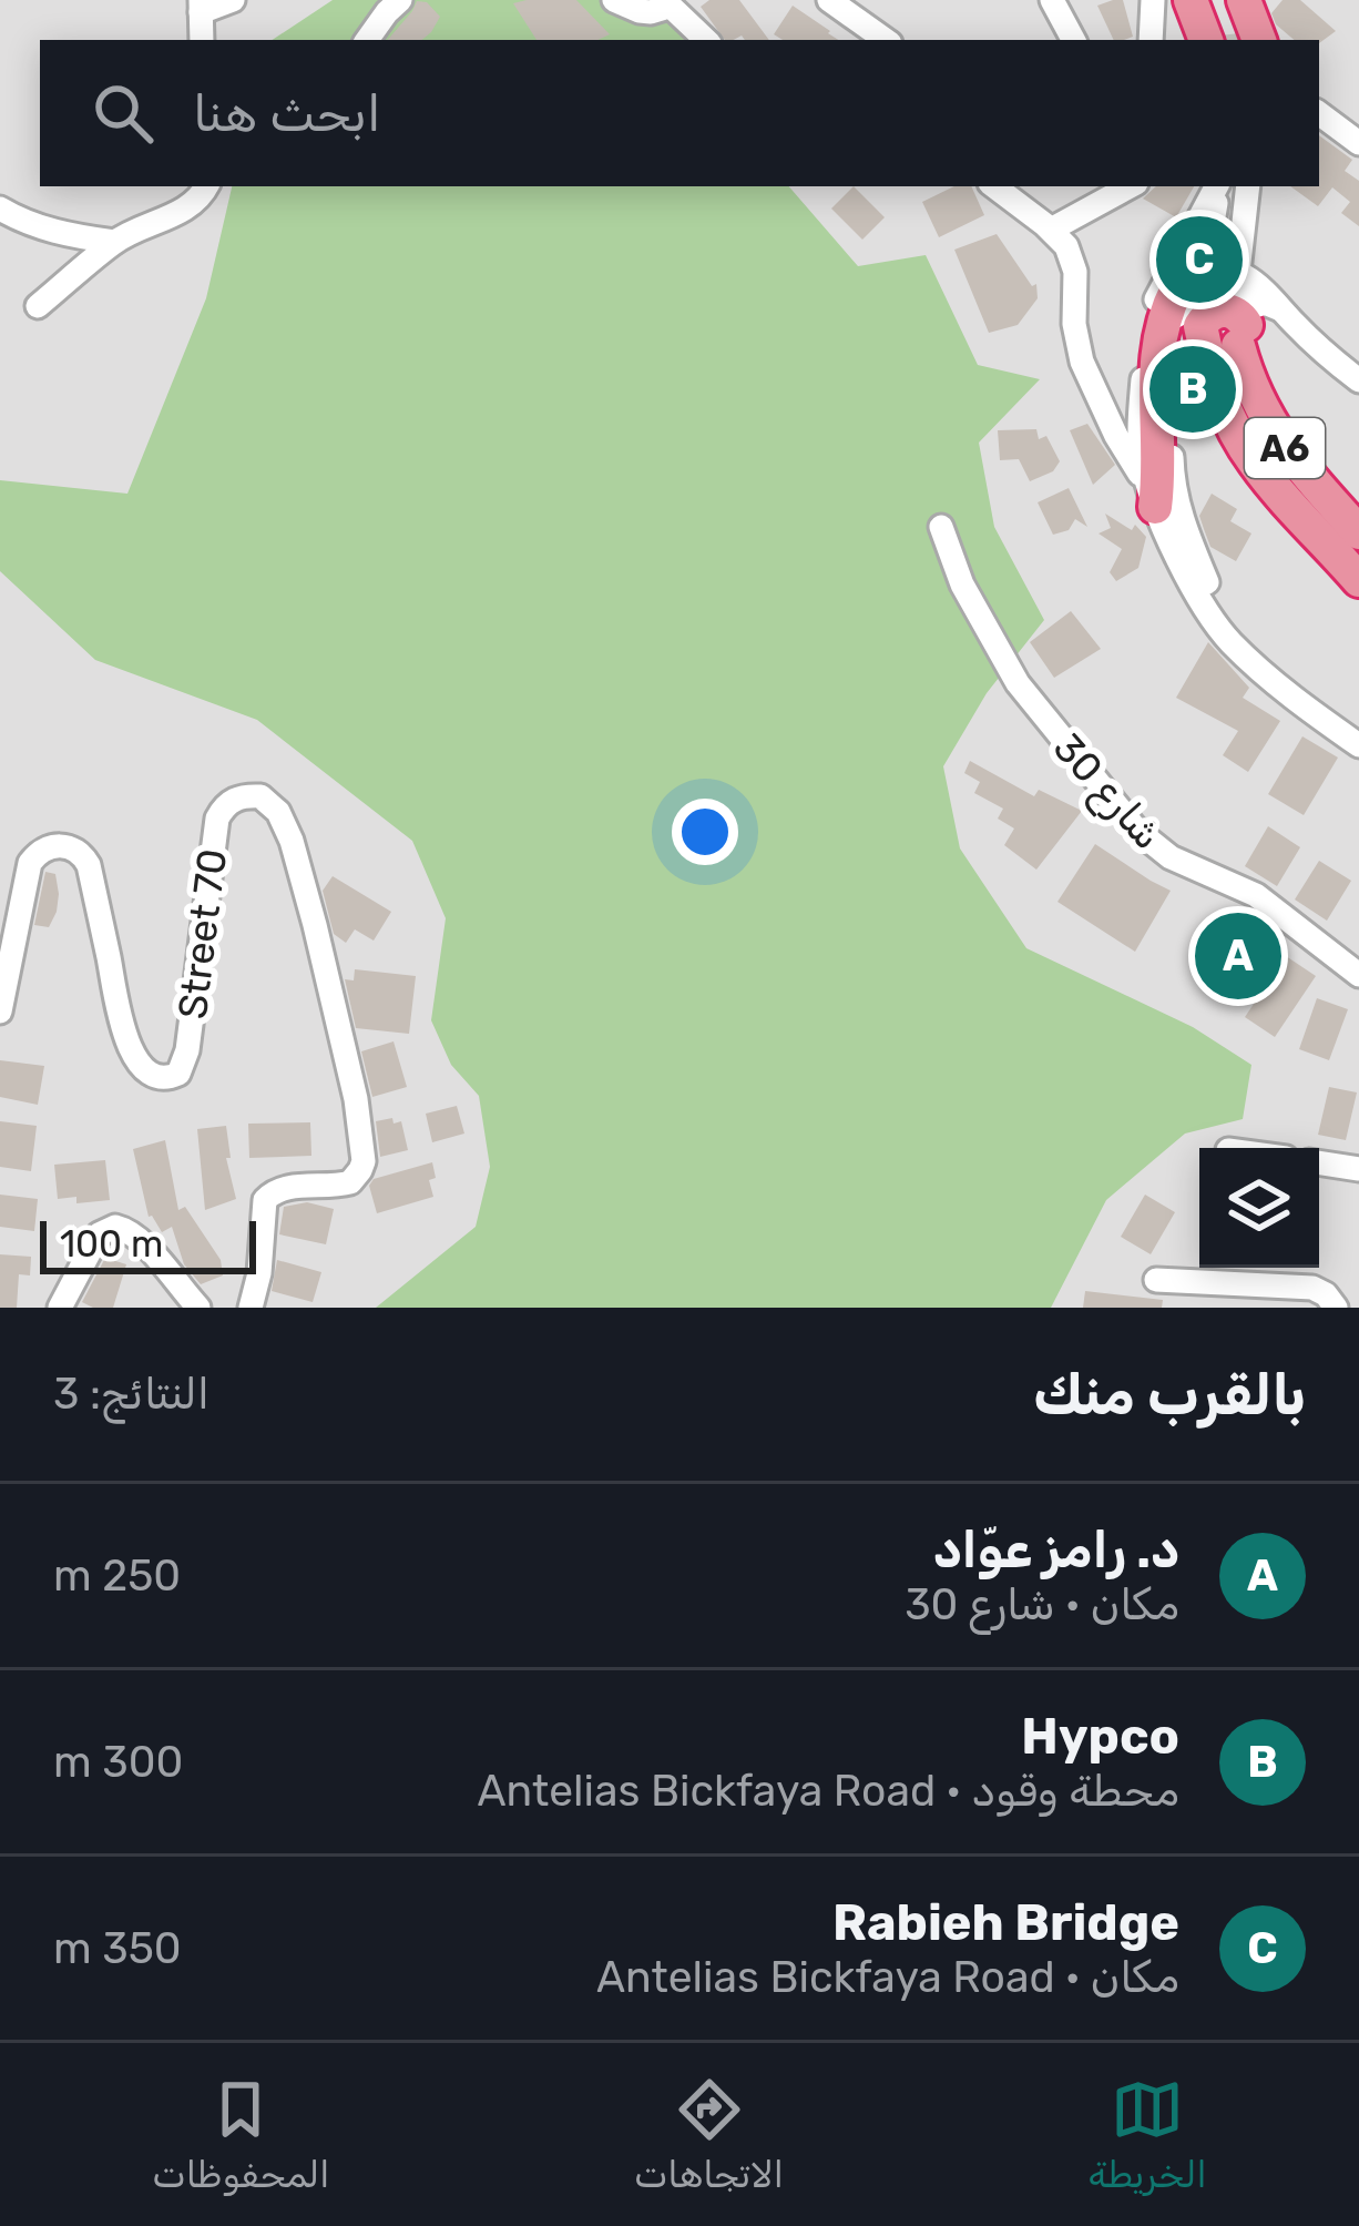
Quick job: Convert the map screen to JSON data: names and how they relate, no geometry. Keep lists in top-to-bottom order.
{
  "streets": {
    "highway": ["A6"],
    "street": ["شارع 30", "Street 70"]
  },
  "scale_bar": "100 m",
  "page": {
    "search": "ابحث هنا",
    "pins": ["C", "B", "A"],
    "scale": "100 m",
    "heading": ["بالقرب منك", "النتائج: 3"],
    "list": [
      {
        "mark": "A",
        "name": "د. رامز عوّاد",
        "note": "مكان · شارع 30",
        "value": "250 m"
      },
      {
        "mark": "B",
        "name": "Hypco",
        "note": "محطة وقود · Antelias Bickfaya Road",
        "value": "300 m"
      },
      {
        "mark": "C",
        "name": "Rabieh Bridge",
        "note": "مكان · Antelias Bickfaya Road",
        "value": "350 m"
      }
    ],
    "nav": ["الخريطة", "الاتجاهات", "المحفوظات"]
  }
}
